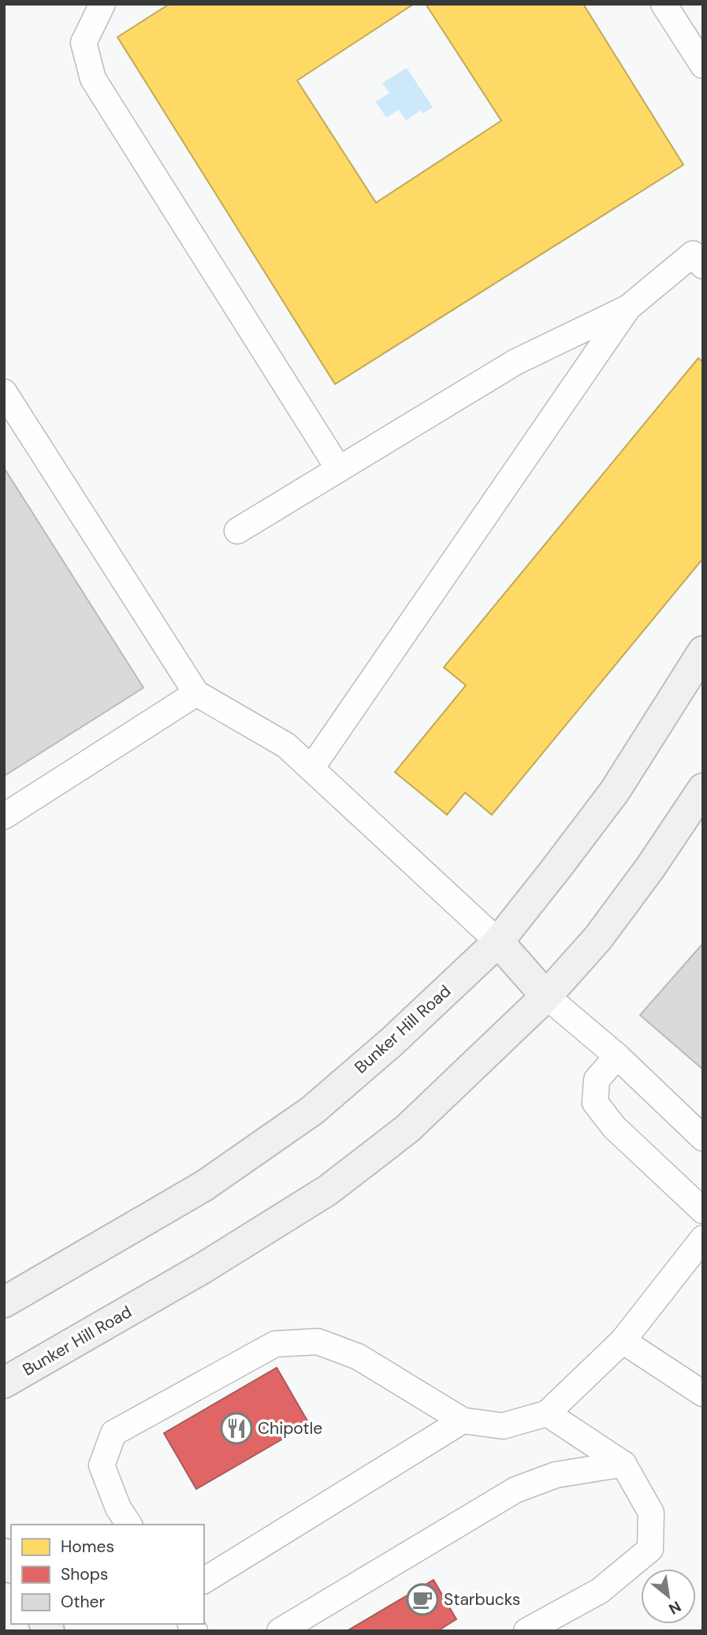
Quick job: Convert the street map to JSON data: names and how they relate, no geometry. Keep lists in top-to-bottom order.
{
  "streets": {
    "main road": ["Bunker Hill Road"]
  },
  "places": {
    "restaurant": ["Chipotle"],
    "cafe": ["Starbucks"]
  },
  "legend": ["Homes", "Shops", "Other"],
  "north": "bottom right"
}
